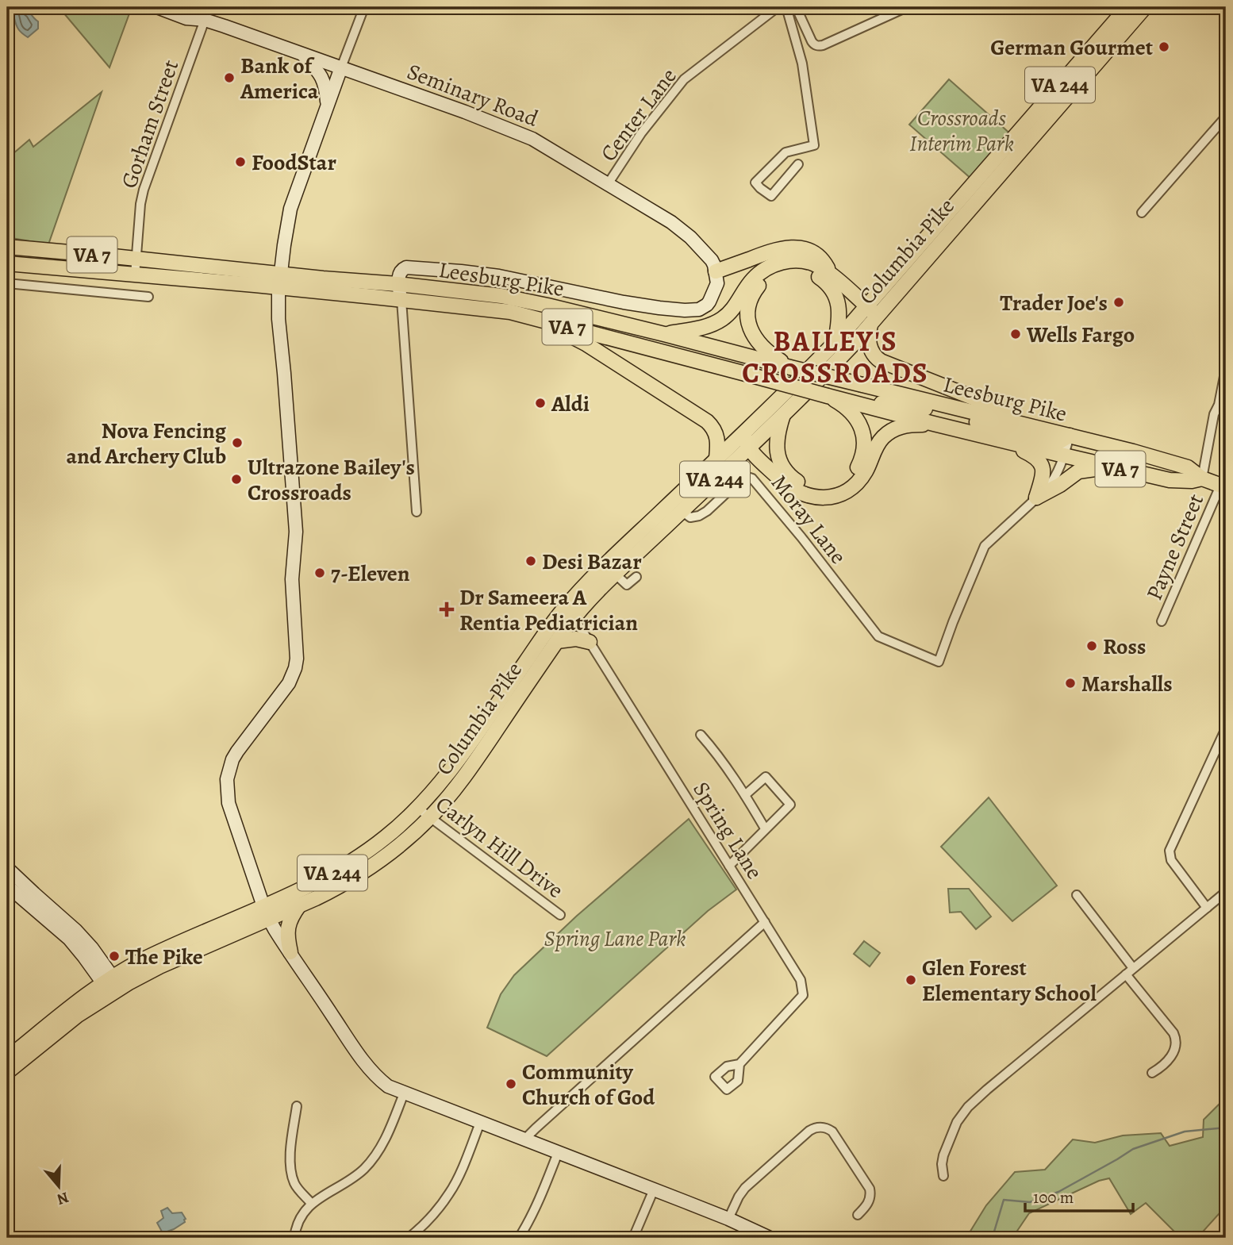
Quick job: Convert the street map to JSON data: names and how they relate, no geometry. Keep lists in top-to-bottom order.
{
  "streets": {
    "main road": [
      "VA 244",
      "Seminary Road",
      "Columbia Pike",
      "VA 7",
      "Leesburg Pike"
    ],
    "street": [
      "Center Lane",
      "Gorham Street",
      "Moray Lane",
      "Payne Street",
      "Spring Lane",
      "Carlyn Hill Drive"
    ]
  },
  "crossings": [
    ["Seminary Road", "Center Lane"],
    ["Seminary Road", "Gorham Street"],
    ["Gorham Street", "Leesburg Pike"],
    ["Columbia Pike", "Moray Lane"],
    ["Columbia Pike", "Spring Lane"],
    ["Columbia Pike", "Carlyn Hill Drive"],
    ["Leesburg Pike", "Payne Street"]
  ],
  "districts": ["BAILEY'S CROSSROADS"],
  "parks": ["Crossroads Interim Park", "Spring Lane Park"],
  "places": {
    "other": [
      "German Gourmet",
      "Bank of America",
      "FoodStar",
      "Trader Joe's",
      "Wells Fargo",
      "Aldi",
      "Nova Fencing and Archery Club",
      "Ultrazone Bailey's Crossroads",
      "Desi Bazar",
      "7-Eleven",
      "Ross",
      "Marshalls",
      "The Pike",
      "Glen Forest Elementary School",
      "Community Church of God"
    ],
    "health": ["Dr Sameera A Rentia Pediatrician"]
  },
  "scale_bar": "100 m",
  "north": "bottom"
}
